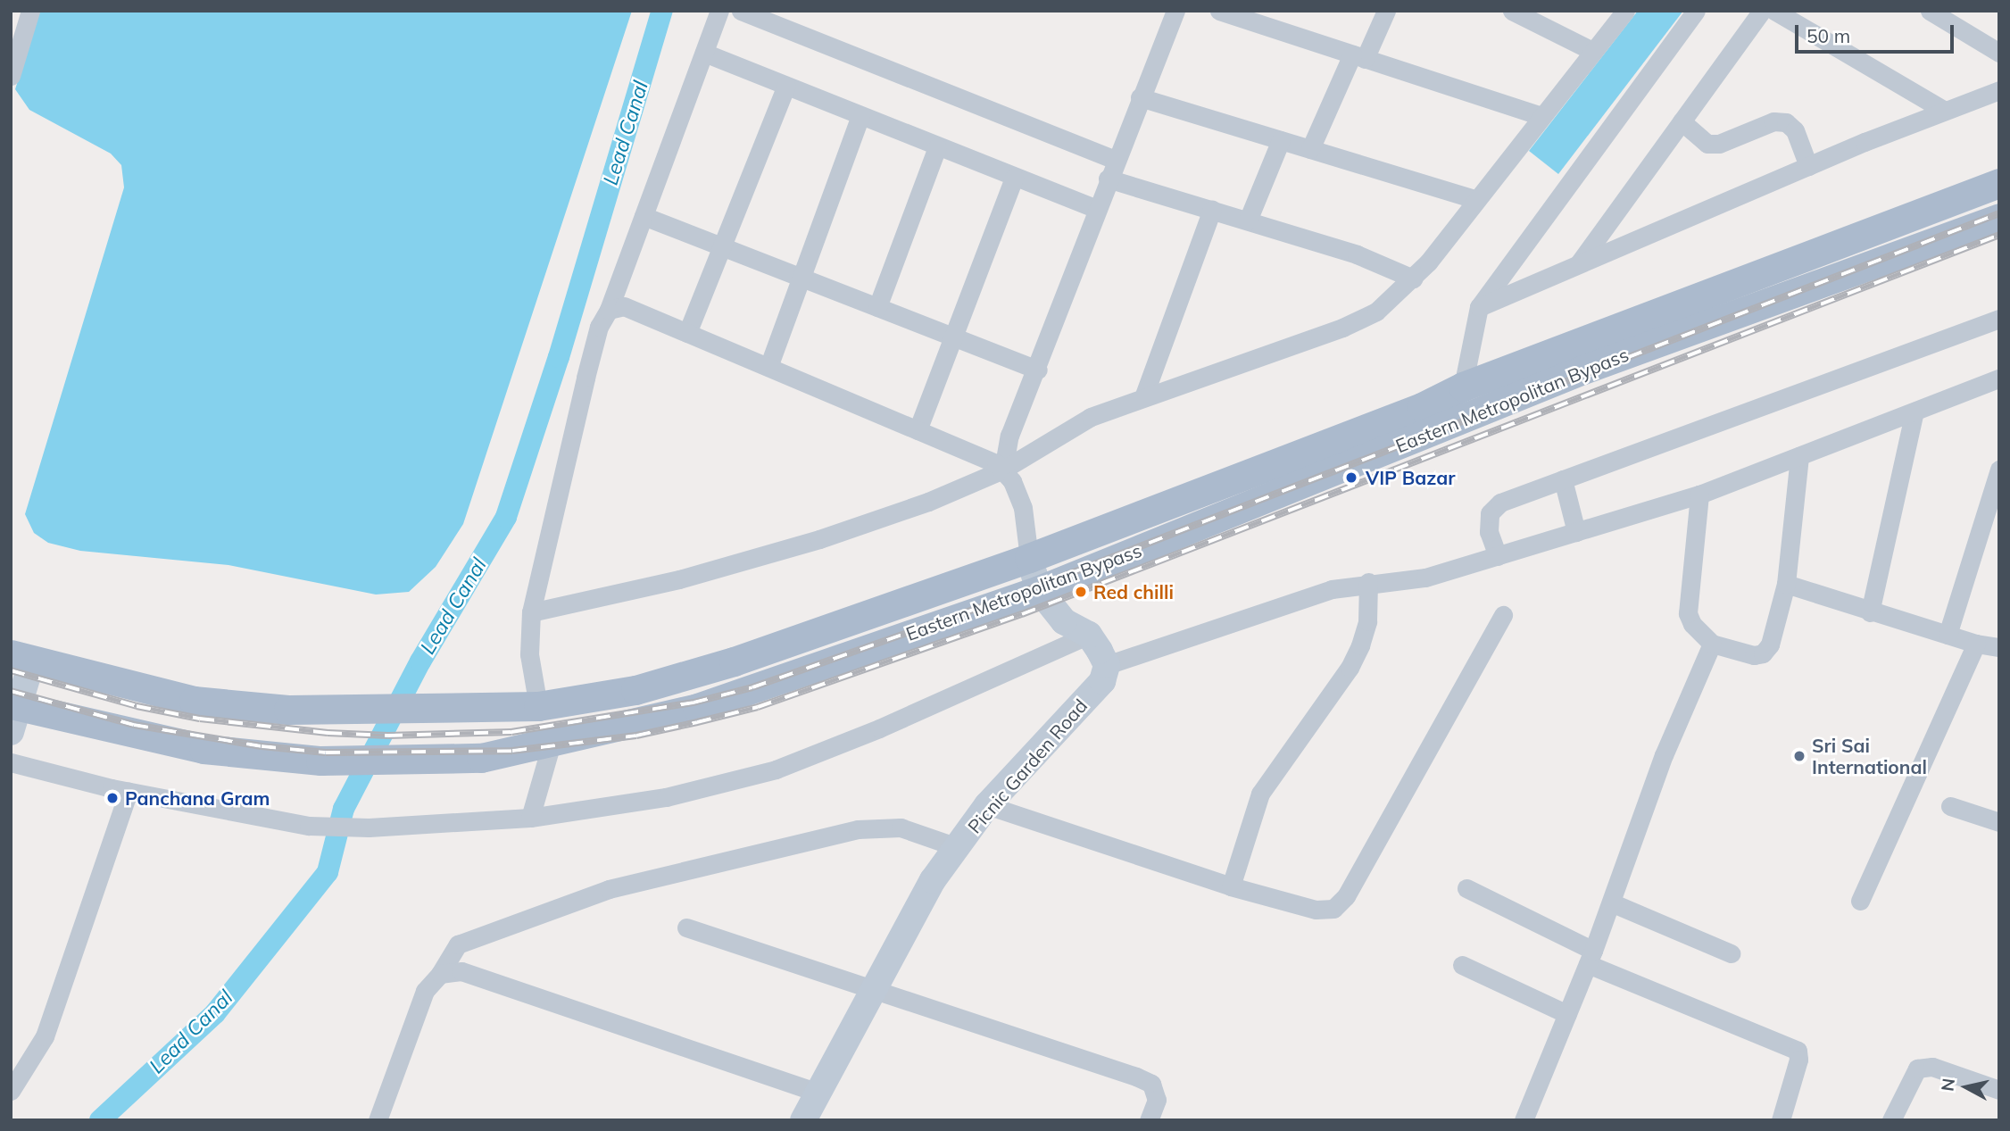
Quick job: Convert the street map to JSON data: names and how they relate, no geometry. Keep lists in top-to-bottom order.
{
  "streets": {
    "main road": ["Eastern Metropolitan Bypass", "Picnic Garden Road"]
  },
  "water": ["Lead Canal"],
  "places": [
    "VIP Bazar",
    "Red chilli",
    "Sri Sai International",
    "Panchana Gram"
  ],
  "scale_bar": "50 m",
  "north": "left"
}
